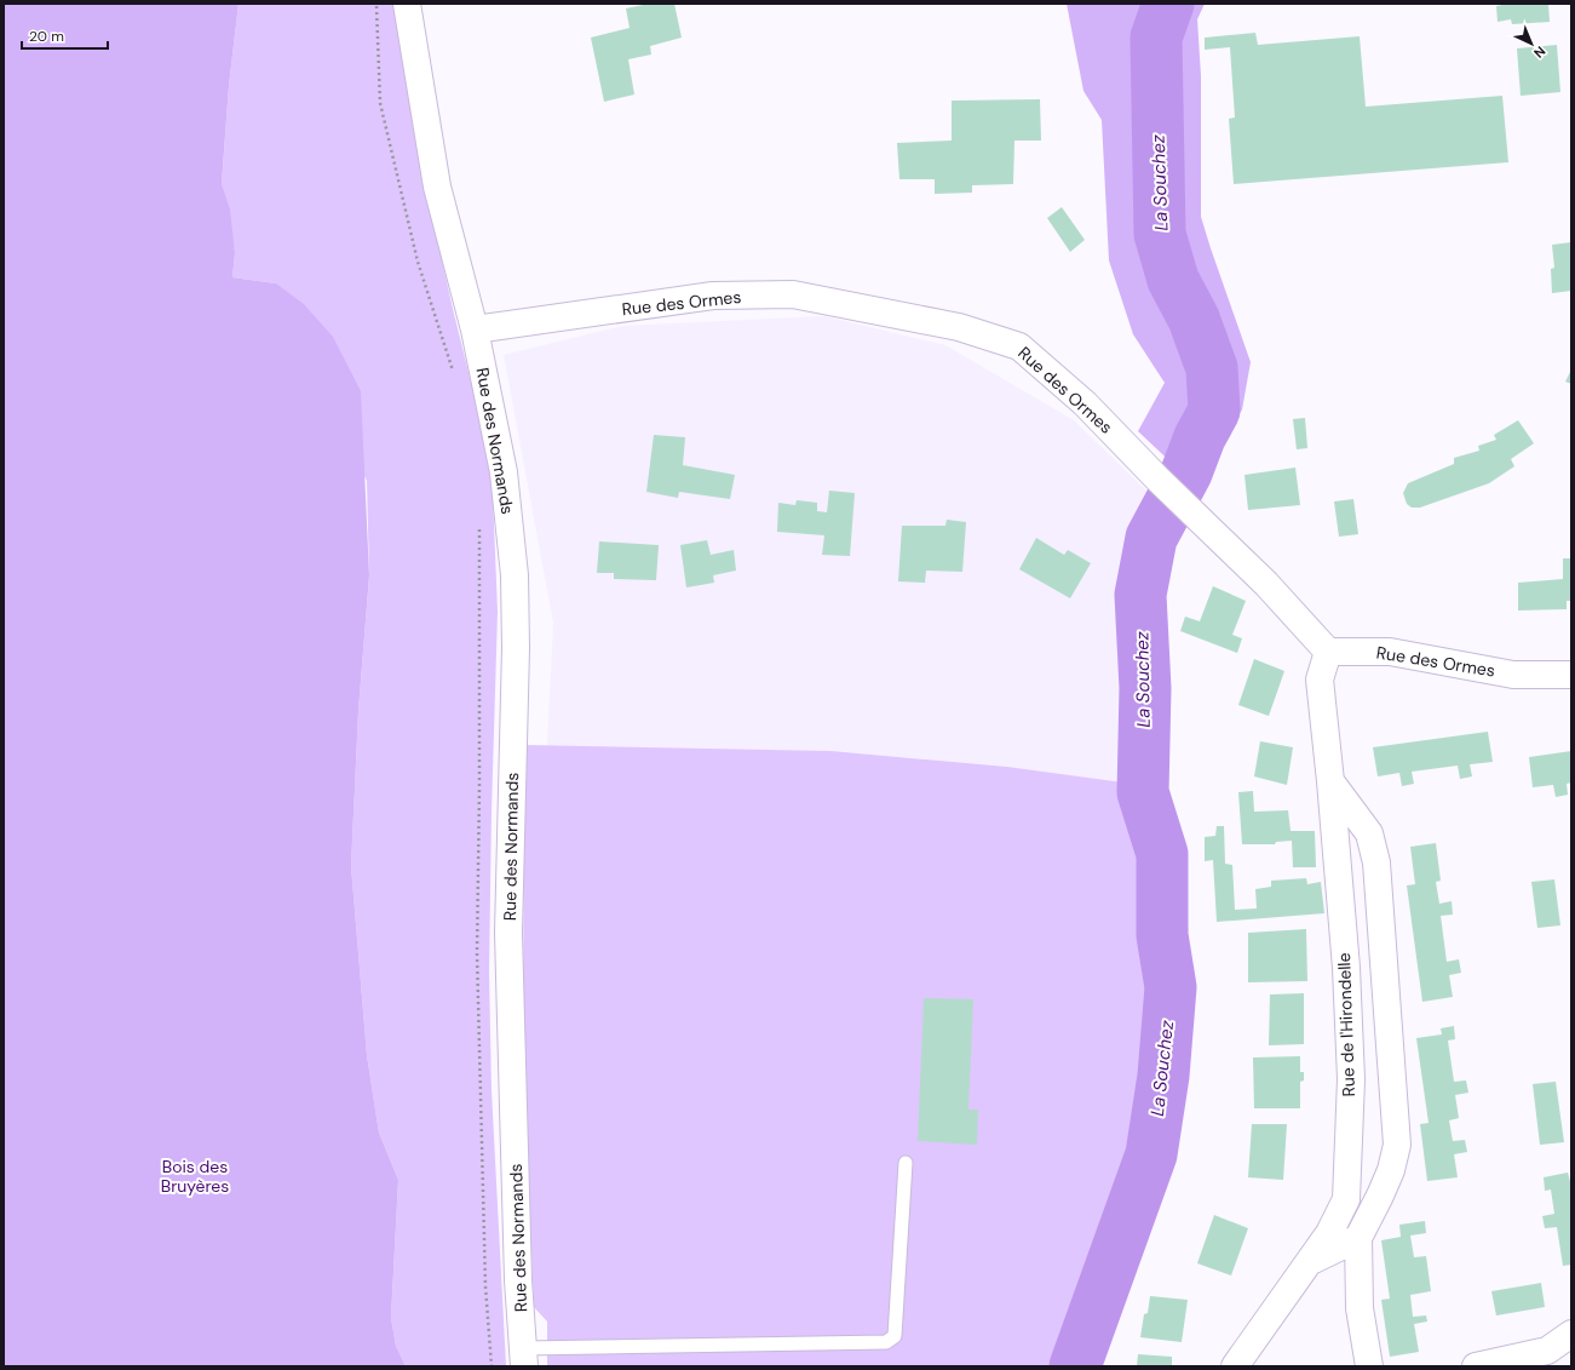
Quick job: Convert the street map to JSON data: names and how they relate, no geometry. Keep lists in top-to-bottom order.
{
  "streets": {
    "street": ["Rue des Ormes", "Rue des Normands", "Rue de l'Hirondelle"]
  },
  "crossings": [
    ["Rue des Ormes", "Rue des Normands"],
    ["Rue des Ormes", "Rue de l'Hirondelle"]
  ],
  "water": ["La Souchez"],
  "parks": ["Bois des Bruyères"],
  "scale_bar": "20 m",
  "north": "bottom right"
}
